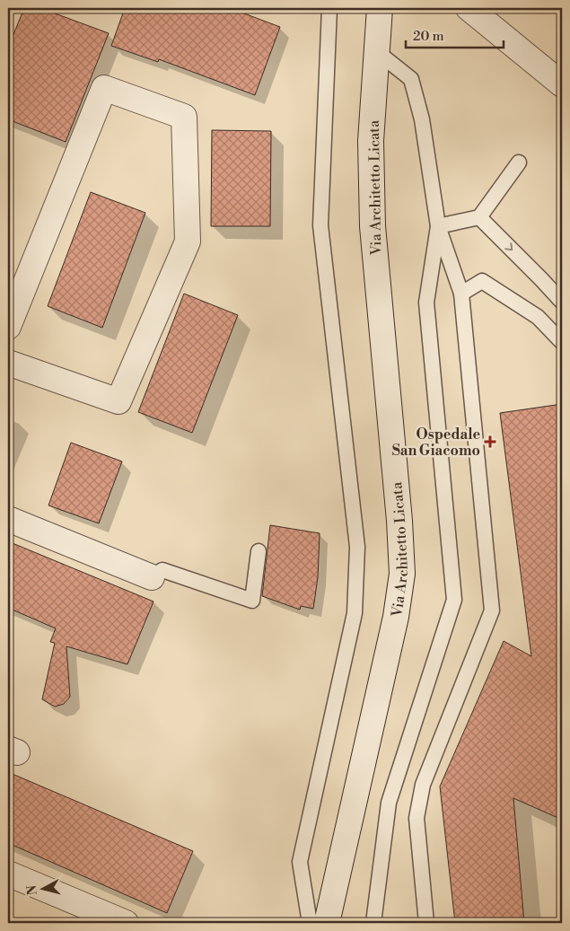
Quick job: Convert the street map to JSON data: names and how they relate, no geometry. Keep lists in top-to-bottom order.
{
  "streets": {
    "street": ["Via Architetto Licata"]
  },
  "places": {
    "health": ["Ospedale San Giacomo"]
  },
  "scale_bar": "20 m",
  "north": "left"
}
